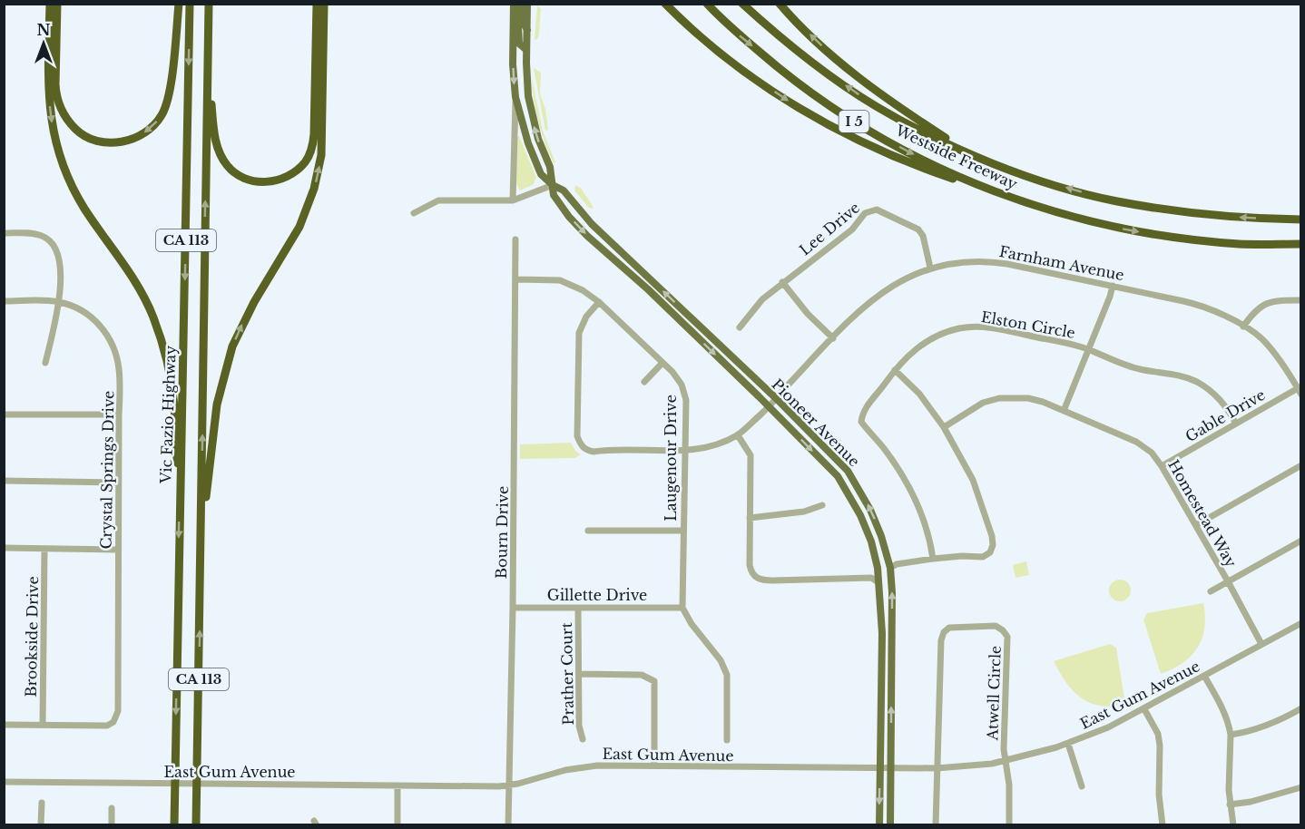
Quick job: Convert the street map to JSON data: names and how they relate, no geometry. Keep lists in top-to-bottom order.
{
  "streets": {
    "highway": [
      "I 5",
      "Westside Freeway",
      "CA 113",
      "Vic Fazio Highway"
    ],
    "main road": ["Pioneer Avenue"],
    "street": [
      "Lee Drive",
      "Farnham Avenue",
      "Elston Circle",
      "Gable Drive",
      "Laugenour Drive",
      "Crystal Springs Drive",
      "Homestead Way",
      "Bourn Drive",
      "Gillette Drive",
      "Brookside Drive",
      "Prather Court",
      "Atwell Circle",
      "East Gum Avenue"
    ]
  },
  "crossings": [
    ["Lee Drive", "Farnham Avenue"],
    ["Farnham Avenue", "Gable Drive"],
    ["Farnham Avenue", "Pioneer Avenue"],
    ["Farnham Avenue", "Laugenour Drive"],
    ["Elston Circle", "Gable Drive"],
    ["Gable Drive", "Homestead Way"],
    ["Pioneer Avenue", "East Gum Avenue"],
    ["Laugenour Drive", "Bourn Drive"],
    ["Laugenour Drive", "Gillette Drive"],
    ["Crystal Springs Drive", "Brookside Drive"],
    ["Homestead Way", "East Gum Avenue"],
    ["Bourn Drive", "Gillette Drive"],
    ["Bourn Drive", "East Gum Avenue"],
    ["Gillette Drive", "Prather Court"],
    ["Atwell Circle", "East Gum Avenue"]
  ],
  "north": "top"
}
